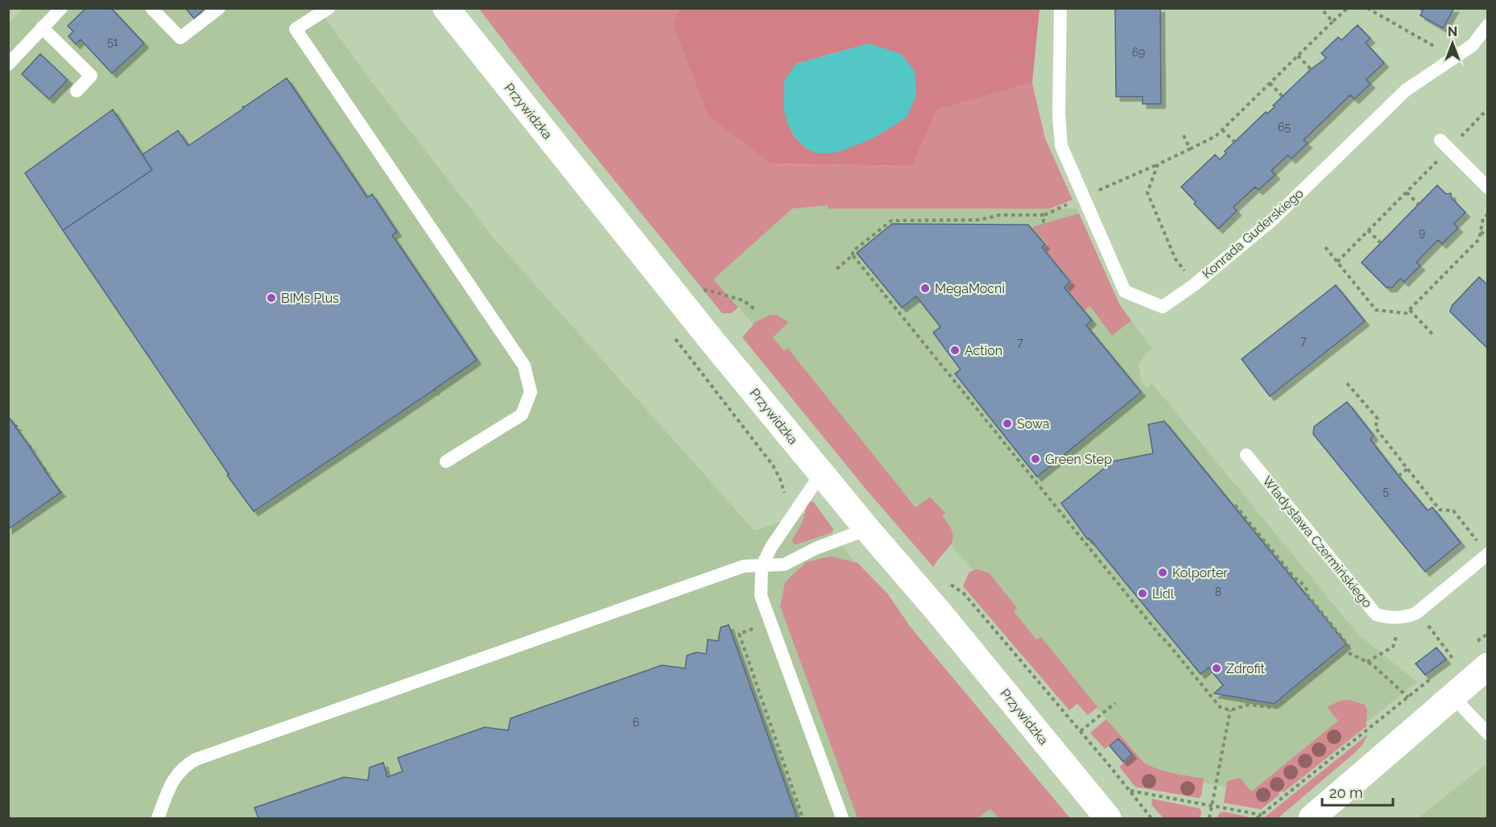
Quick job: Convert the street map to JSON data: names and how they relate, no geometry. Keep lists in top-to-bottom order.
{
  "streets": {
    "street": ["Przywidzka"],
    "lane": ["Konrada Guderskiego", "Władysława Czermińskiego"]
  },
  "places": [
    "MegaMocni",
    "BIMs Plus",
    "Action",
    "Sowa",
    "Green Step",
    "Kolporter",
    "Lidl",
    "Zdrofit"
  ],
  "house_numbers": [
    "51",
    "69",
    "65",
    "9",
    "7",
    "7",
    "5",
    "8",
    "6"
  ],
  "scale_bar": "20 m",
  "north": "top"
}
